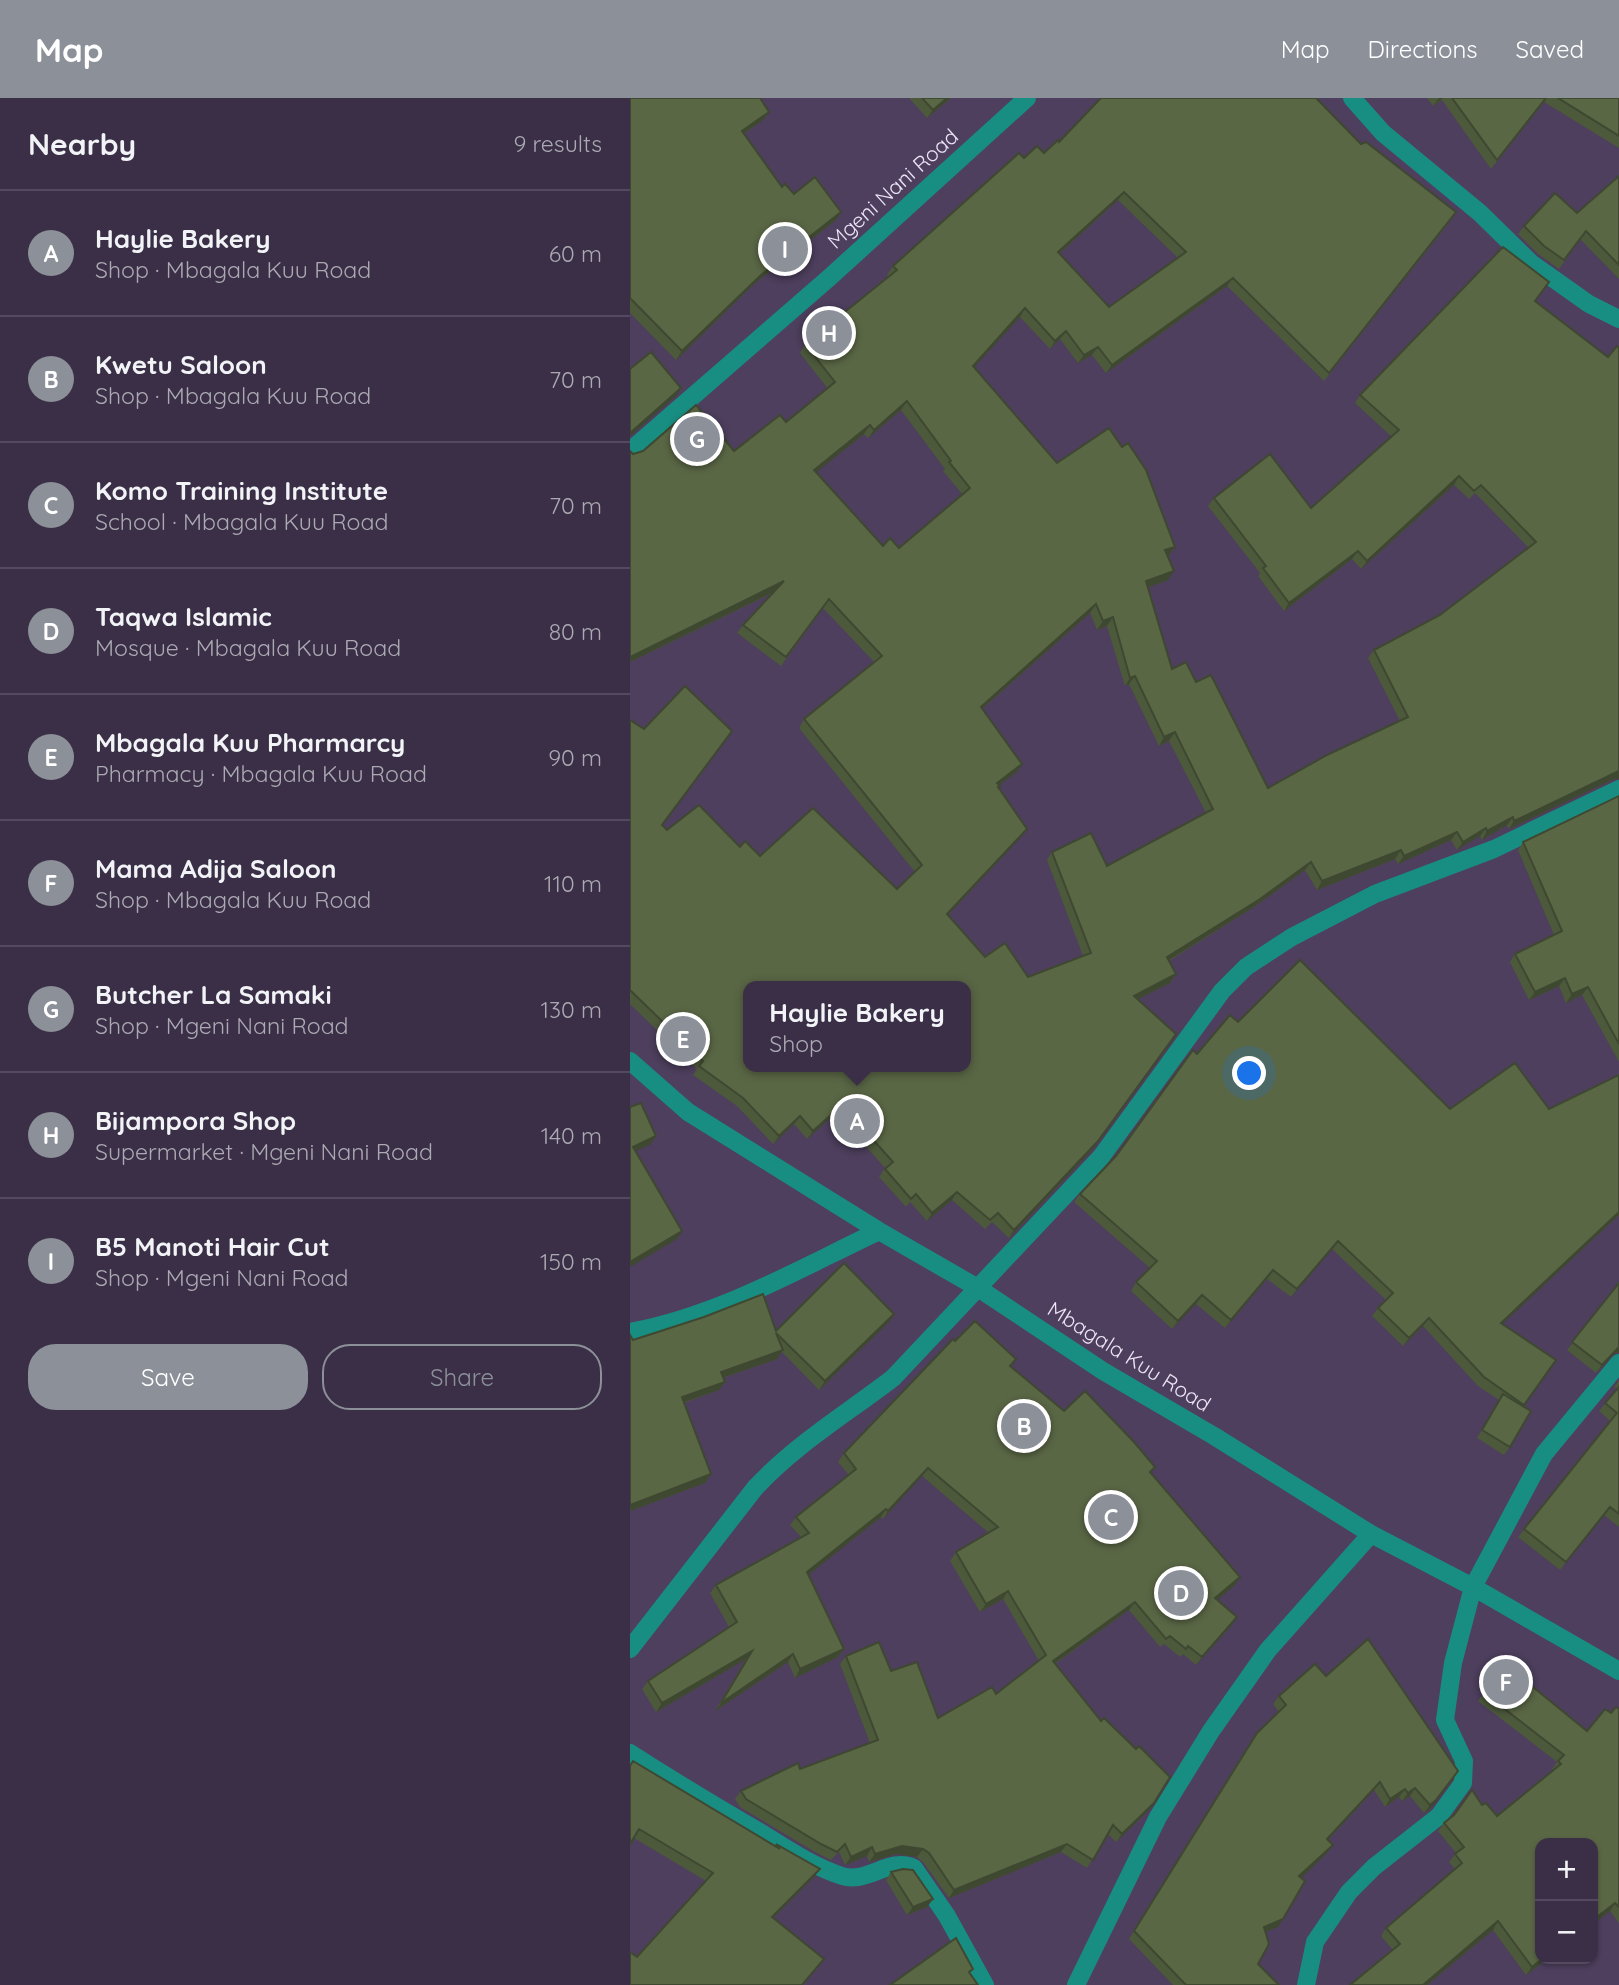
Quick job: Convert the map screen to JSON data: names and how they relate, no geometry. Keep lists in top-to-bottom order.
{
  "streets": {
    "street": ["Mgeni Nani Road", "Mbagala Kuu Road"]
  },
  "page": {
    "header": "Map",
    "nav": ["Map", "Directions", "Saved"],
    "heading": ["Nearby", "9 results"],
    "list": [
      {
        "mark": "A",
        "name": "Haylie Bakery",
        "note": "Shop · Mbagala Kuu Road",
        "value": "60 m"
      },
      {
        "mark": "B",
        "name": "Kwetu Saloon",
        "note": "Shop · Mbagala Kuu Road",
        "value": "70 m"
      },
      {
        "mark": "C",
        "name": "Komo Training Institute",
        "note": "School · Mbagala Kuu Road",
        "value": "70 m"
      },
      {
        "mark": "D",
        "name": "Taqwa Islamic",
        "note": "Mosque · Mbagala Kuu Road",
        "value": "80 m"
      },
      {
        "mark": "E",
        "name": "Mbagala Kuu Pharmarcy",
        "note": "Pharmacy · Mbagala Kuu Road",
        "value": "90 m"
      },
      {
        "mark": "F",
        "name": "Mama Adija Saloon",
        "note": "Shop · Mbagala Kuu Road",
        "value": "110 m"
      },
      {
        "mark": "G",
        "name": "Butcher La Samaki",
        "note": "Shop · Mgeni Nani Road",
        "value": "130 m"
      },
      {
        "mark": "H",
        "name": "Bijampora Shop",
        "note": "Supermarket · Mgeni Nani Road",
        "value": "140 m"
      },
      {
        "mark": "I",
        "name": "B5 Manoti Hair Cut",
        "note": "Shop · Mgeni Nani Road",
        "value": "150 m"
      }
    ],
    "pins": [
      "I",
      "H",
      "G",
      "E",
      "A",
      "B",
      "C",
      "D",
      "F"
    ],
    "popup": ["Haylie Bakery", "Shop"],
    "buttons": ["Save", "Share"],
    "map_buttons": ["+", "−"]
  }
}
